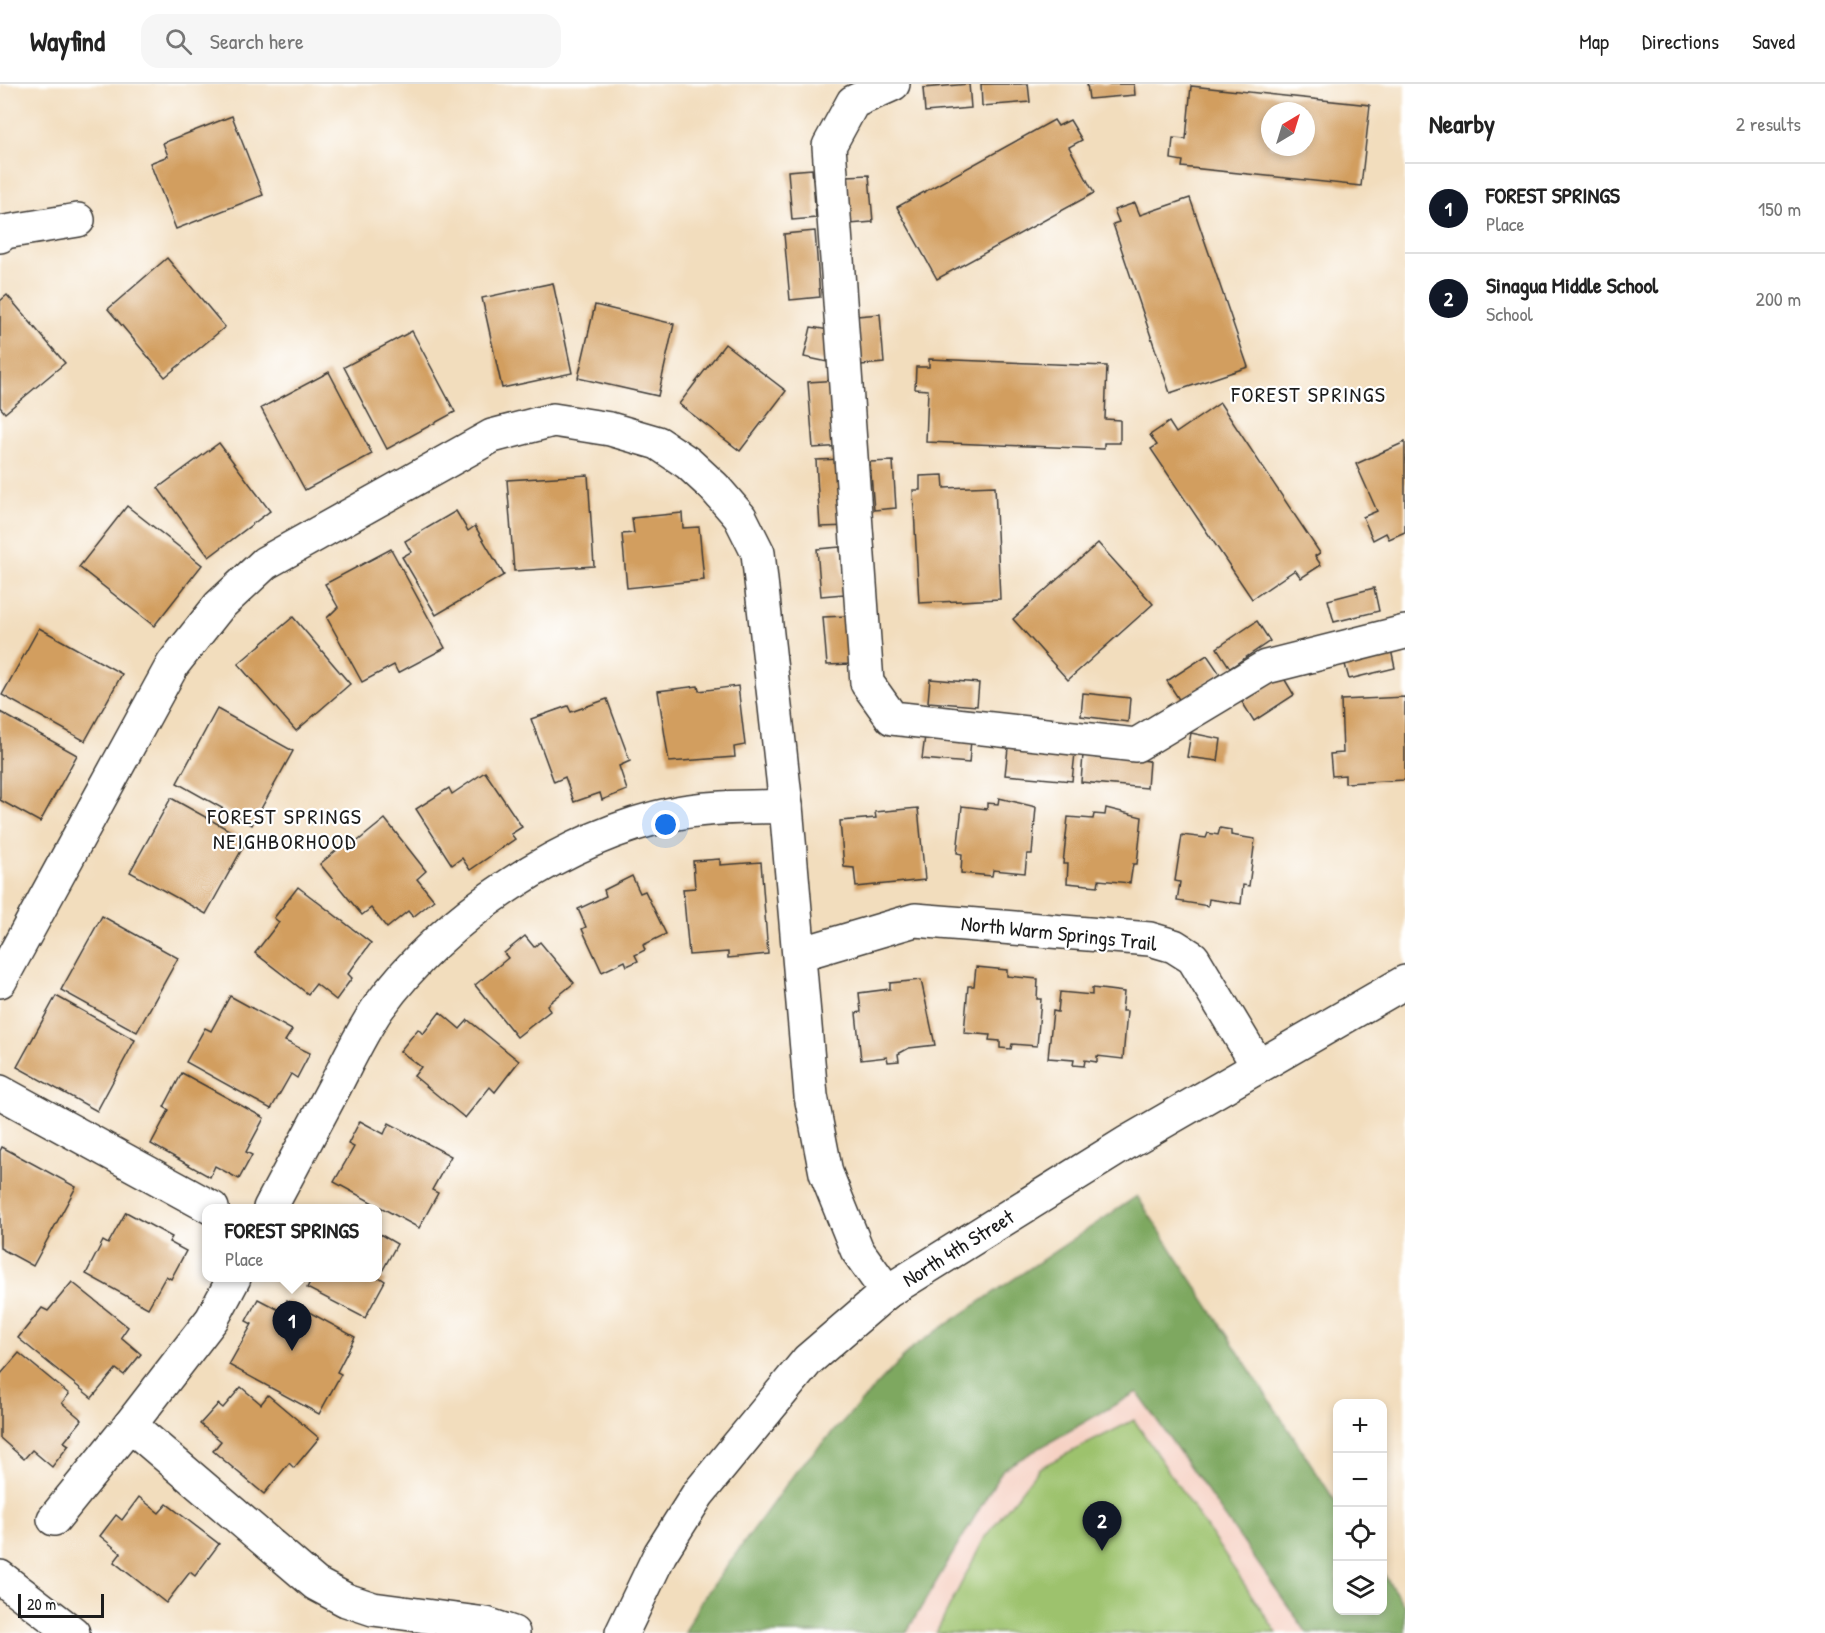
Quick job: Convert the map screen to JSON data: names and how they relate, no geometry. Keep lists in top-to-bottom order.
{
  "streets": {
    "street": ["North Warm Springs Trail", "North 4th Street"]
  },
  "crossings": [
    ["North Warm Springs Trail", "North 4th Street"]
  ],
  "districts": ["FOREST SPRINGS", "FOREST SPRINGS NEIGHBORHOOD"],
  "scale_bar": "20 m",
  "north": "top right",
  "page": {
    "header": "Wayfind",
    "search": "Search here",
    "nav": ["Map", "Directions", "Saved"],
    "heading": ["Nearby", "2 results"],
    "list": [
      {
        "mark": "1",
        "name": "FOREST SPRINGS",
        "note": "Place",
        "value": "150 m"
      },
      {
        "mark": "2",
        "name": "Sinagua Middle School",
        "note": "School",
        "value": "200 m"
      }
    ],
    "popup": ["FOREST SPRINGS", "Place"],
    "pins": ["1", "2"],
    "map_buttons": ["+", "−"],
    "scale": "20 m"
  }
}
